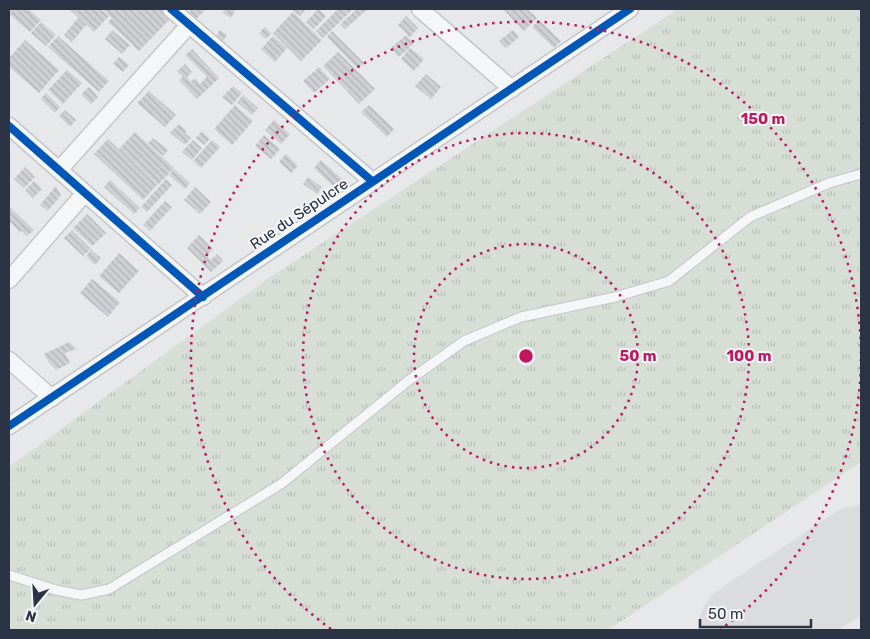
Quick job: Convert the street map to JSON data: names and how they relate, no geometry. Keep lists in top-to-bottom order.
{
  "streets": {
    "street": ["Rue du Sépulcre"]
  },
  "scale_bar": "50 m",
  "north": "bottom",
  "rings": ["150 m", "50 m", "100 m"]
}
